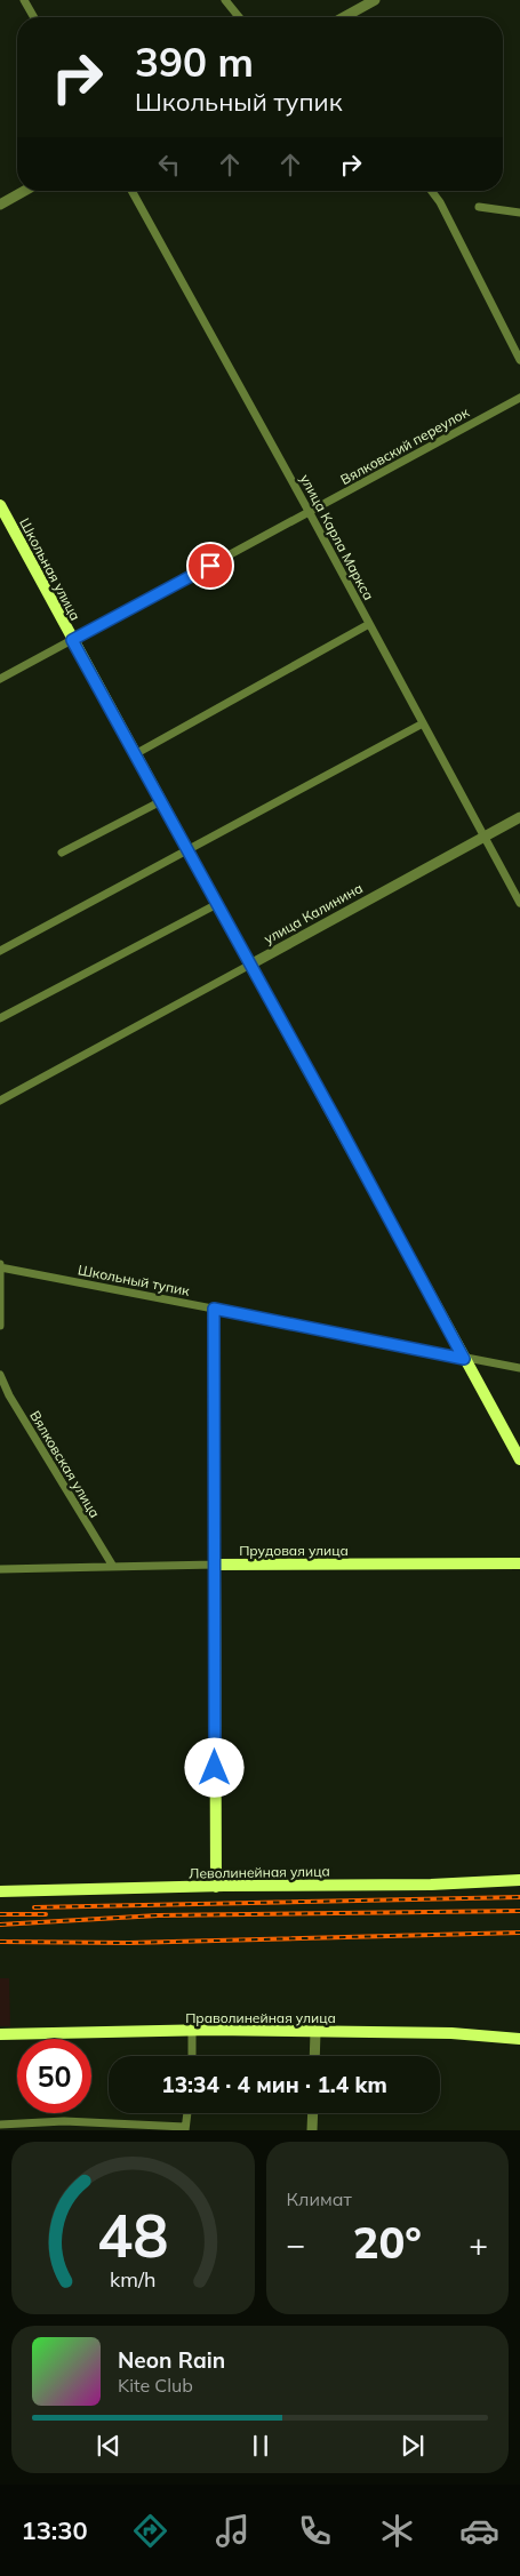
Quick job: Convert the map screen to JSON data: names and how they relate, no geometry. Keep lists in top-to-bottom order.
{
  "streets": {
    "main road": [
      "Школьная улица",
      "Прудовая улица",
      "Леволинейная улица",
      "Праволинейная улица"
    ],
    "street": [
      "Вялковский переулок",
      "улица Карла Маркса",
      "улица Калинина",
      "Школьный тупик",
      "Вялковская улица"
    ]
  },
  "crossings": [
    ["Вялковский переулок", "улица Карла Маркса"],
    ["Вялковский переулок", "Школьная улица"],
    ["улица Карла Маркса", "улица Калинина"],
    ["Школьная улица", "улица Калинина"],
    ["Школьная улица", "Школьный тупик"],
    ["Вялковская улица", "Прудовая улица"]
  ],
  "page": {
    "turn": ["390 m", "Школьный тупик"],
    "limit": "50",
    "trip": "13:34 · 4 мин · 1.4 km",
    "tile": "Климат",
    "heat": ["−", "20°", "+"],
    "song": ["Neon Rain", "Kite Club"],
    "tabs": "13:30",
    "gauge": ["48", "km/h"]
  }
}
